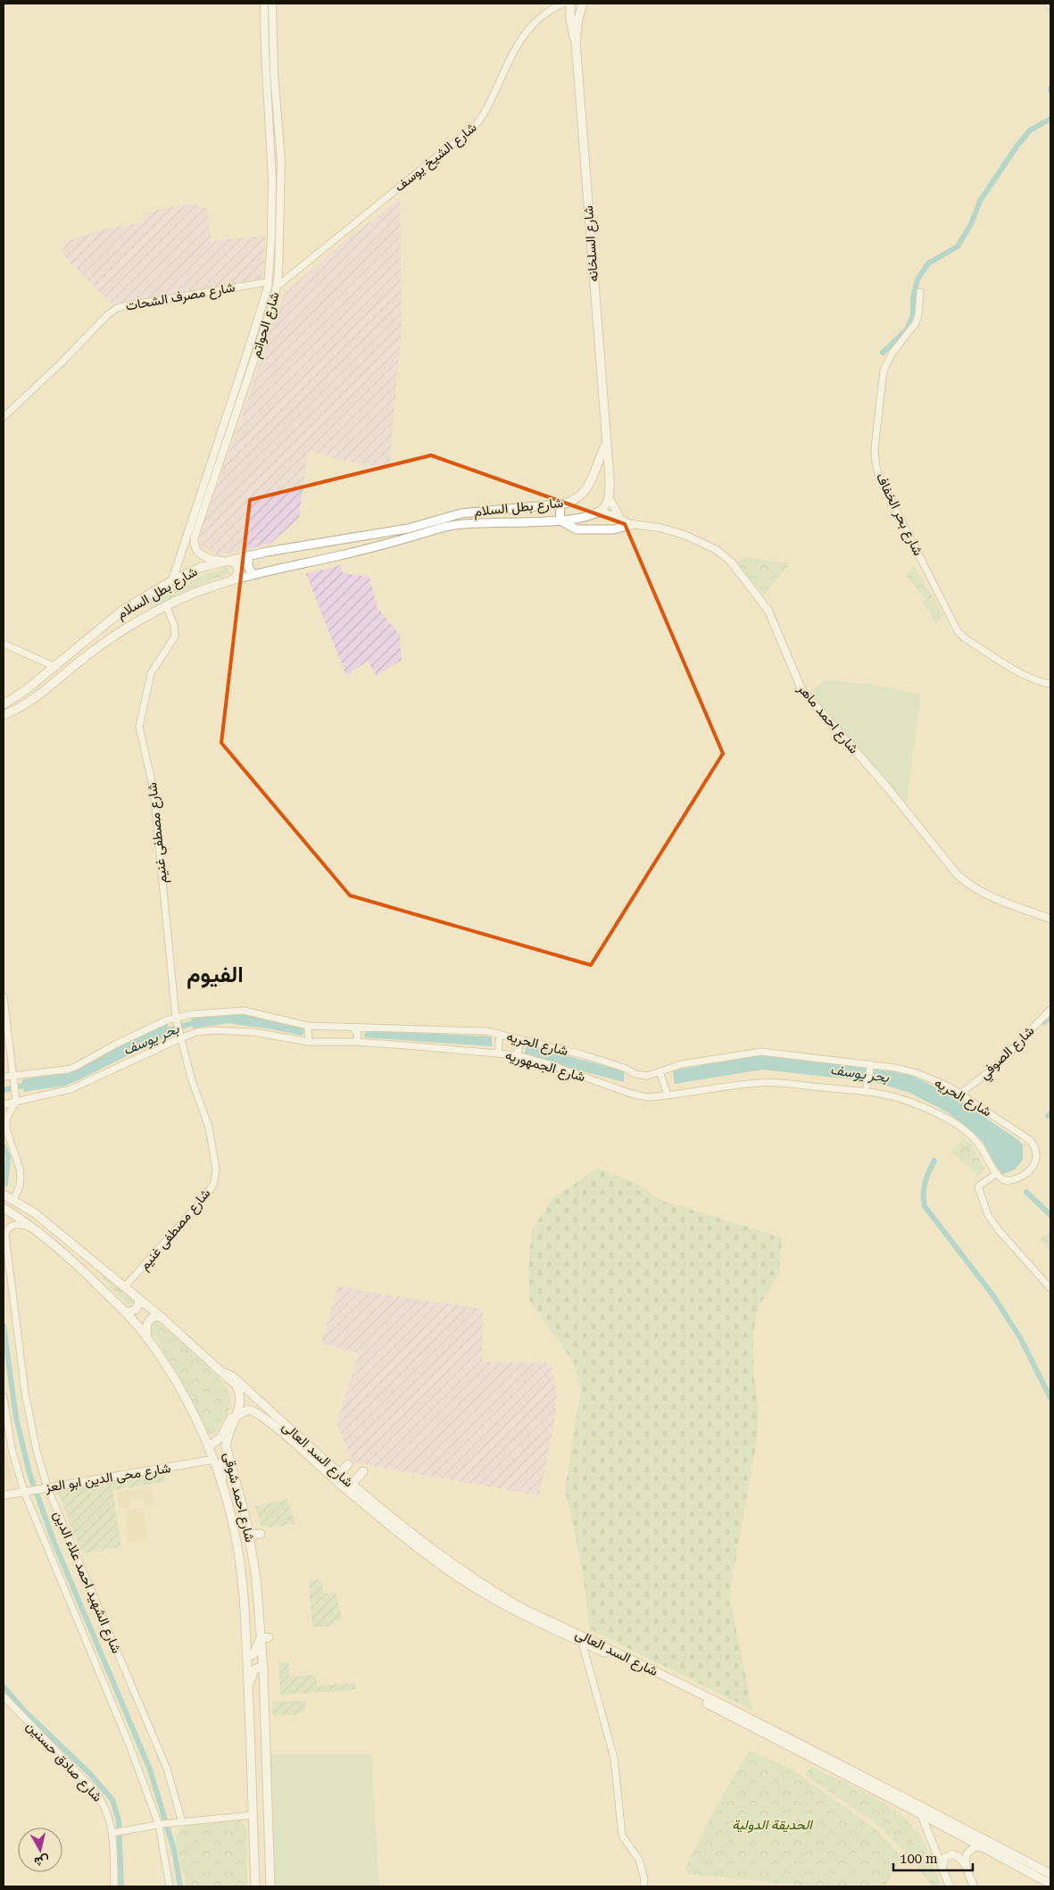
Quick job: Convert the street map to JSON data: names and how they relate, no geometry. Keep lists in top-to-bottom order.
{
  "streets": {
    "main road": [
      "شارع السلخانه",
      "شارع الحواتم",
      "شارع بطل السلام",
      "شارع احمد ماهر",
      "شارع السد العالى",
      "شارع محى الدين ابو العز",
      "شارع احمد شوقى"
    ],
    "street": [
      "شارع الشيخ يوسف",
      "شارع مصرف الشحات",
      "شارع بحر الخفاف",
      "شارع مصطفى غنيم",
      "شارع الحريه",
      "شارع الصوفي",
      "شارع الجمهوريه",
      "شارع الشهيد احمد علاء الدين",
      "شارع صادق حسنين"
    ]
  },
  "crossings": [
    ["شارع الشيخ يوسف", "شارع الحواتم"],
    ["شارع السلخانه", "شارع بطل السلام"],
    ["شارع مصرف الشحات", "شارع الحواتم"],
    ["شارع الحواتم", "شارع بطل السلام"],
    ["شارع بطل السلام", "شارع احمد ماهر"],
    ["شارع بطل السلام", "شارع مصطفى غنيم"],
    ["شارع مصطفى غنيم", "شارع الحريه"],
    ["شارع مصطفى غنيم", "شارع الجمهوريه"],
    ["شارع مصطفى غنيم", "شارع احمد شوقى"],
    ["شارع الحريه", "شارع الصوفي"],
    ["شارع الحريه", "شارع الجمهوريه"],
    ["شارع السد العالى", "شارع احمد شوقى"],
    ["شارع محى الدين ابو العز", "شارع احمد شوقى"],
    ["شارع محى الدين ابو العز", "شارع الشهيد احمد علاء الدين"],
    ["شارع احمد شوقى", "شارع الشهيد احمد علاء الدين"]
  ],
  "districts": ["الفيوم"],
  "water": ["بحر يوسف"],
  "parks": ["الحديقة الدولية"],
  "scale_bar": "100 m",
  "north": "bottom"
}
